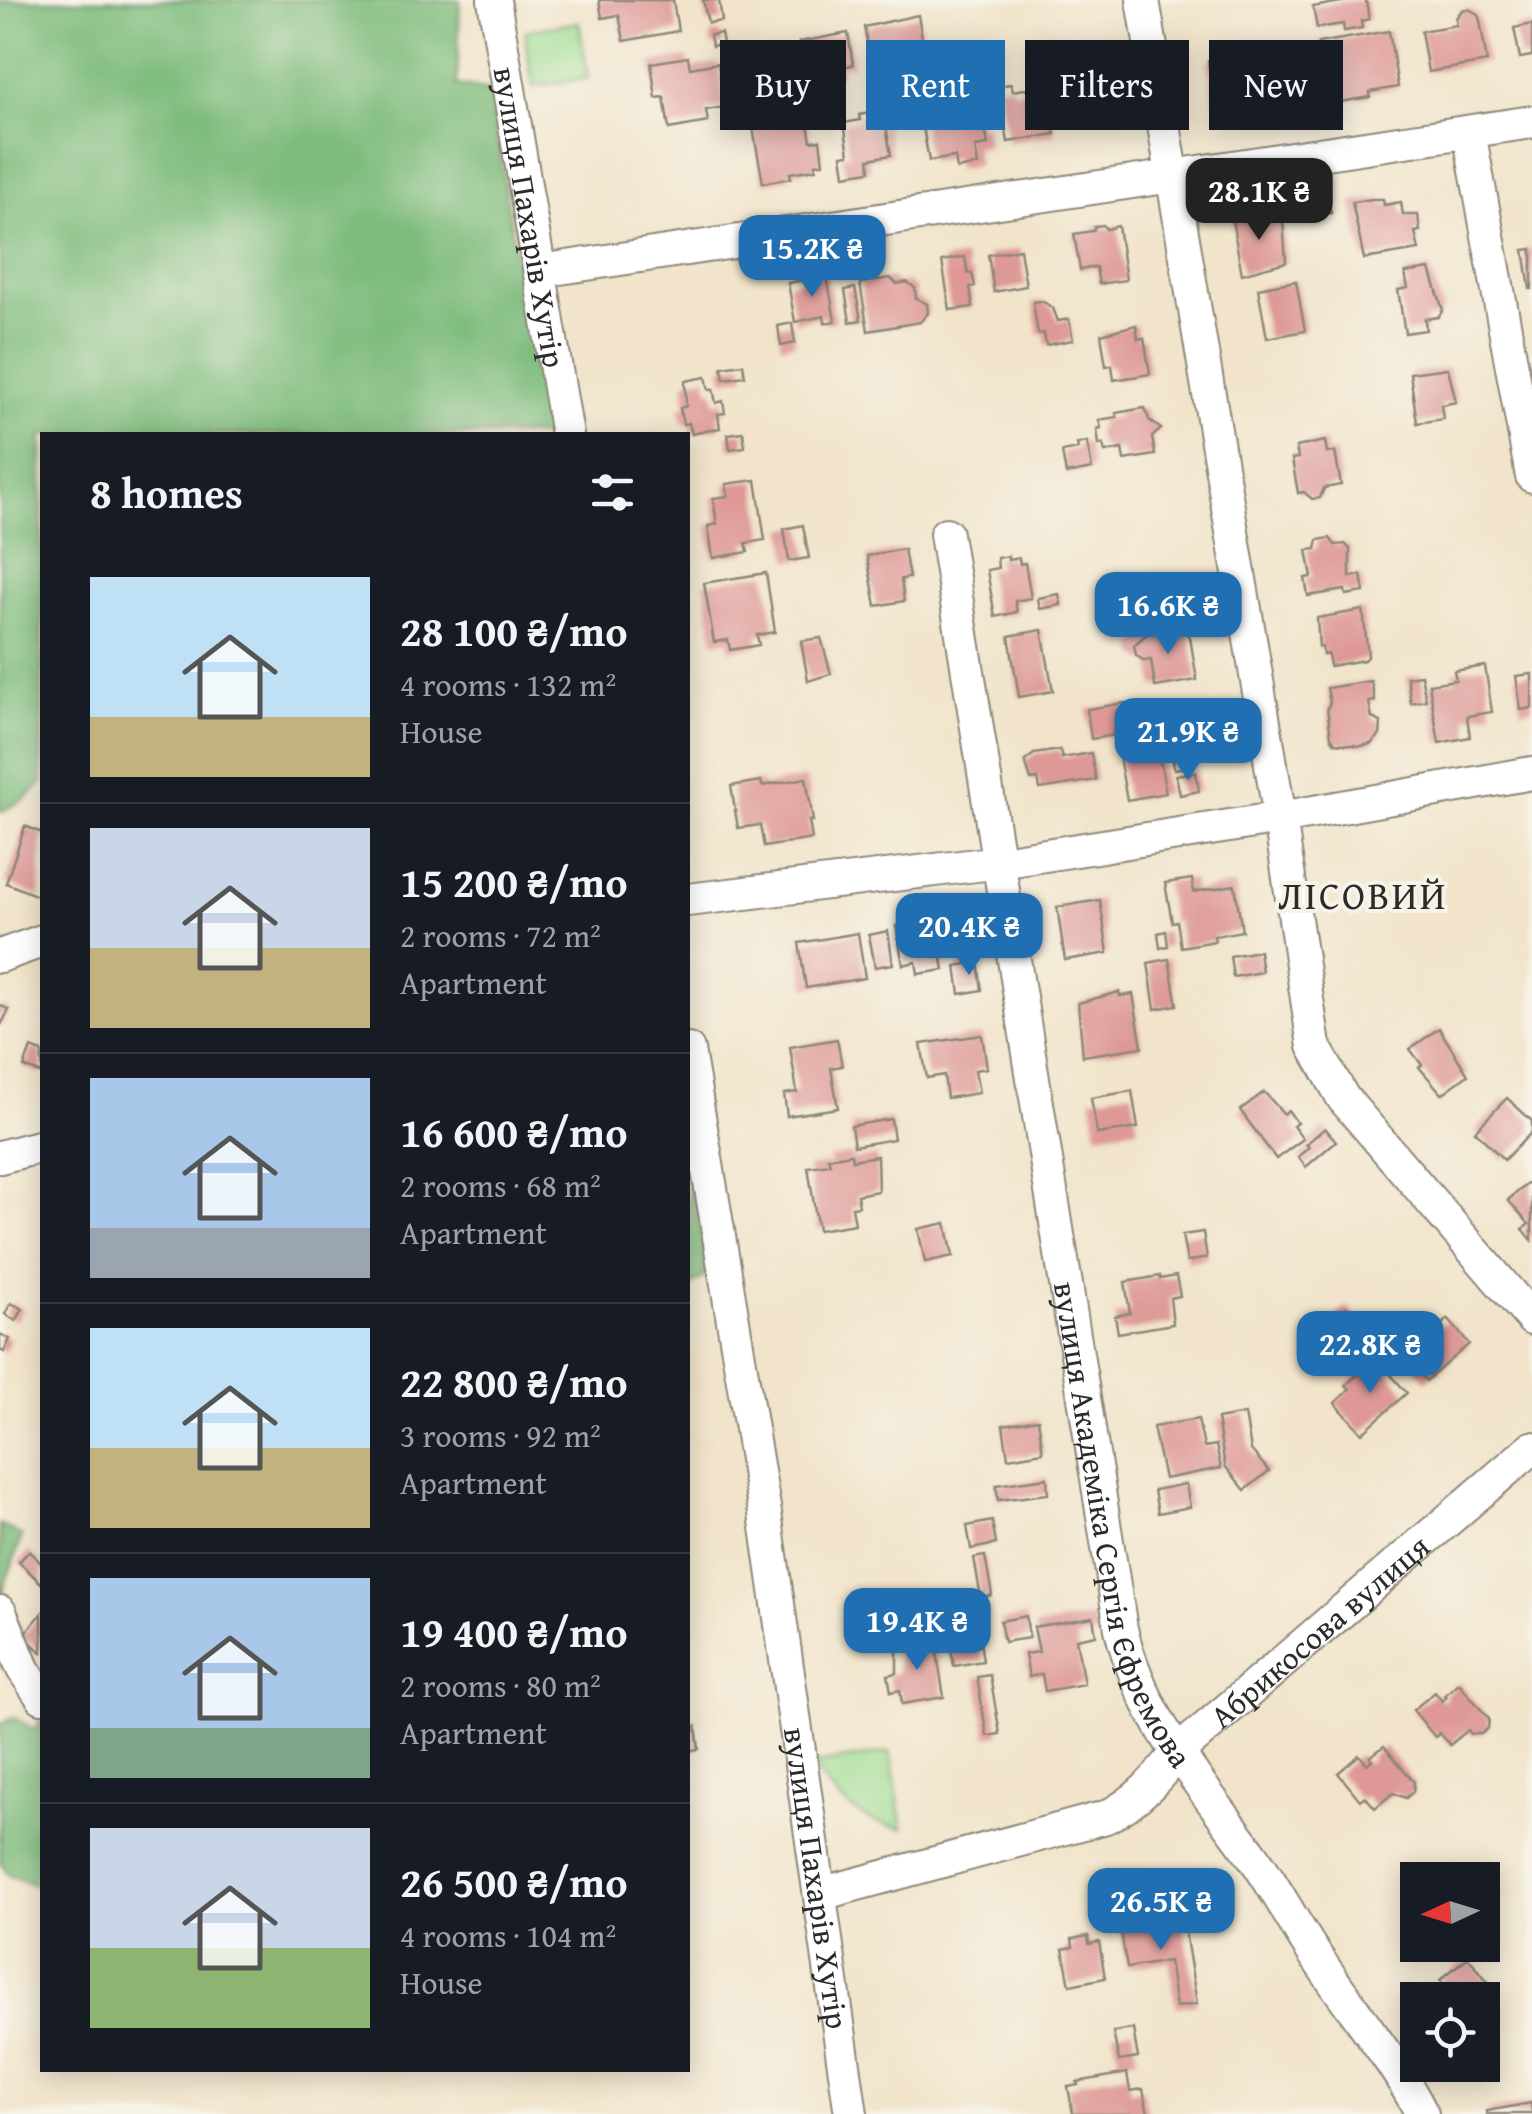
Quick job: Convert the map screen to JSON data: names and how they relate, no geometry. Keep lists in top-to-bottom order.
{
  "streets": {
    "street": ["вулиця Пахарів Хутір", "вулиця Академіка Сергія Єфремова", "Абрикосова вулиця"]
  },
  "crossings": [
    ["вулиця Пахарів Хутір", "Абрикосова вулиця"],
    ["вулиця Академіка Сергія Єфремова", "Абрикосова вулиця"]
  ],
  "districts": ["ЛІСОВИЙ"],
  "north": "left",
  "page": {
    "chip": [
      "Buy",
      "Rent",
      "Filters",
      "New"
    ],
    "price": [
      "28.1K ₴",
      "15.2K ₴",
      "16.6K ₴",
      "21.9K ₴",
      "20.4K ₴",
      "22.8K ₴",
      "19.4K ₴",
      "26.5K ₴"
    ],
    "heading": "8 homes",
    "list": [
      {
        "name": "28 100 ₴/mo",
        "note": "4 rooms · 132 m² · House"
      },
      {
        "name": "15 200 ₴/mo",
        "note": "2 rooms · 72 m² · Apartment"
      },
      {
        "name": "16 600 ₴/mo",
        "note": "2 rooms · 68 m² · Apartment"
      },
      {
        "name": "22 800 ₴/mo",
        "note": "3 rooms · 92 m² · Apartment"
      },
      {
        "name": "19 400 ₴/mo",
        "note": "2 rooms · 80 m² · Apartment"
      },
      {
        "name": "26 500 ₴/mo",
        "note": "4 rooms · 104 m² · House"
      }
    ]
  }
}
